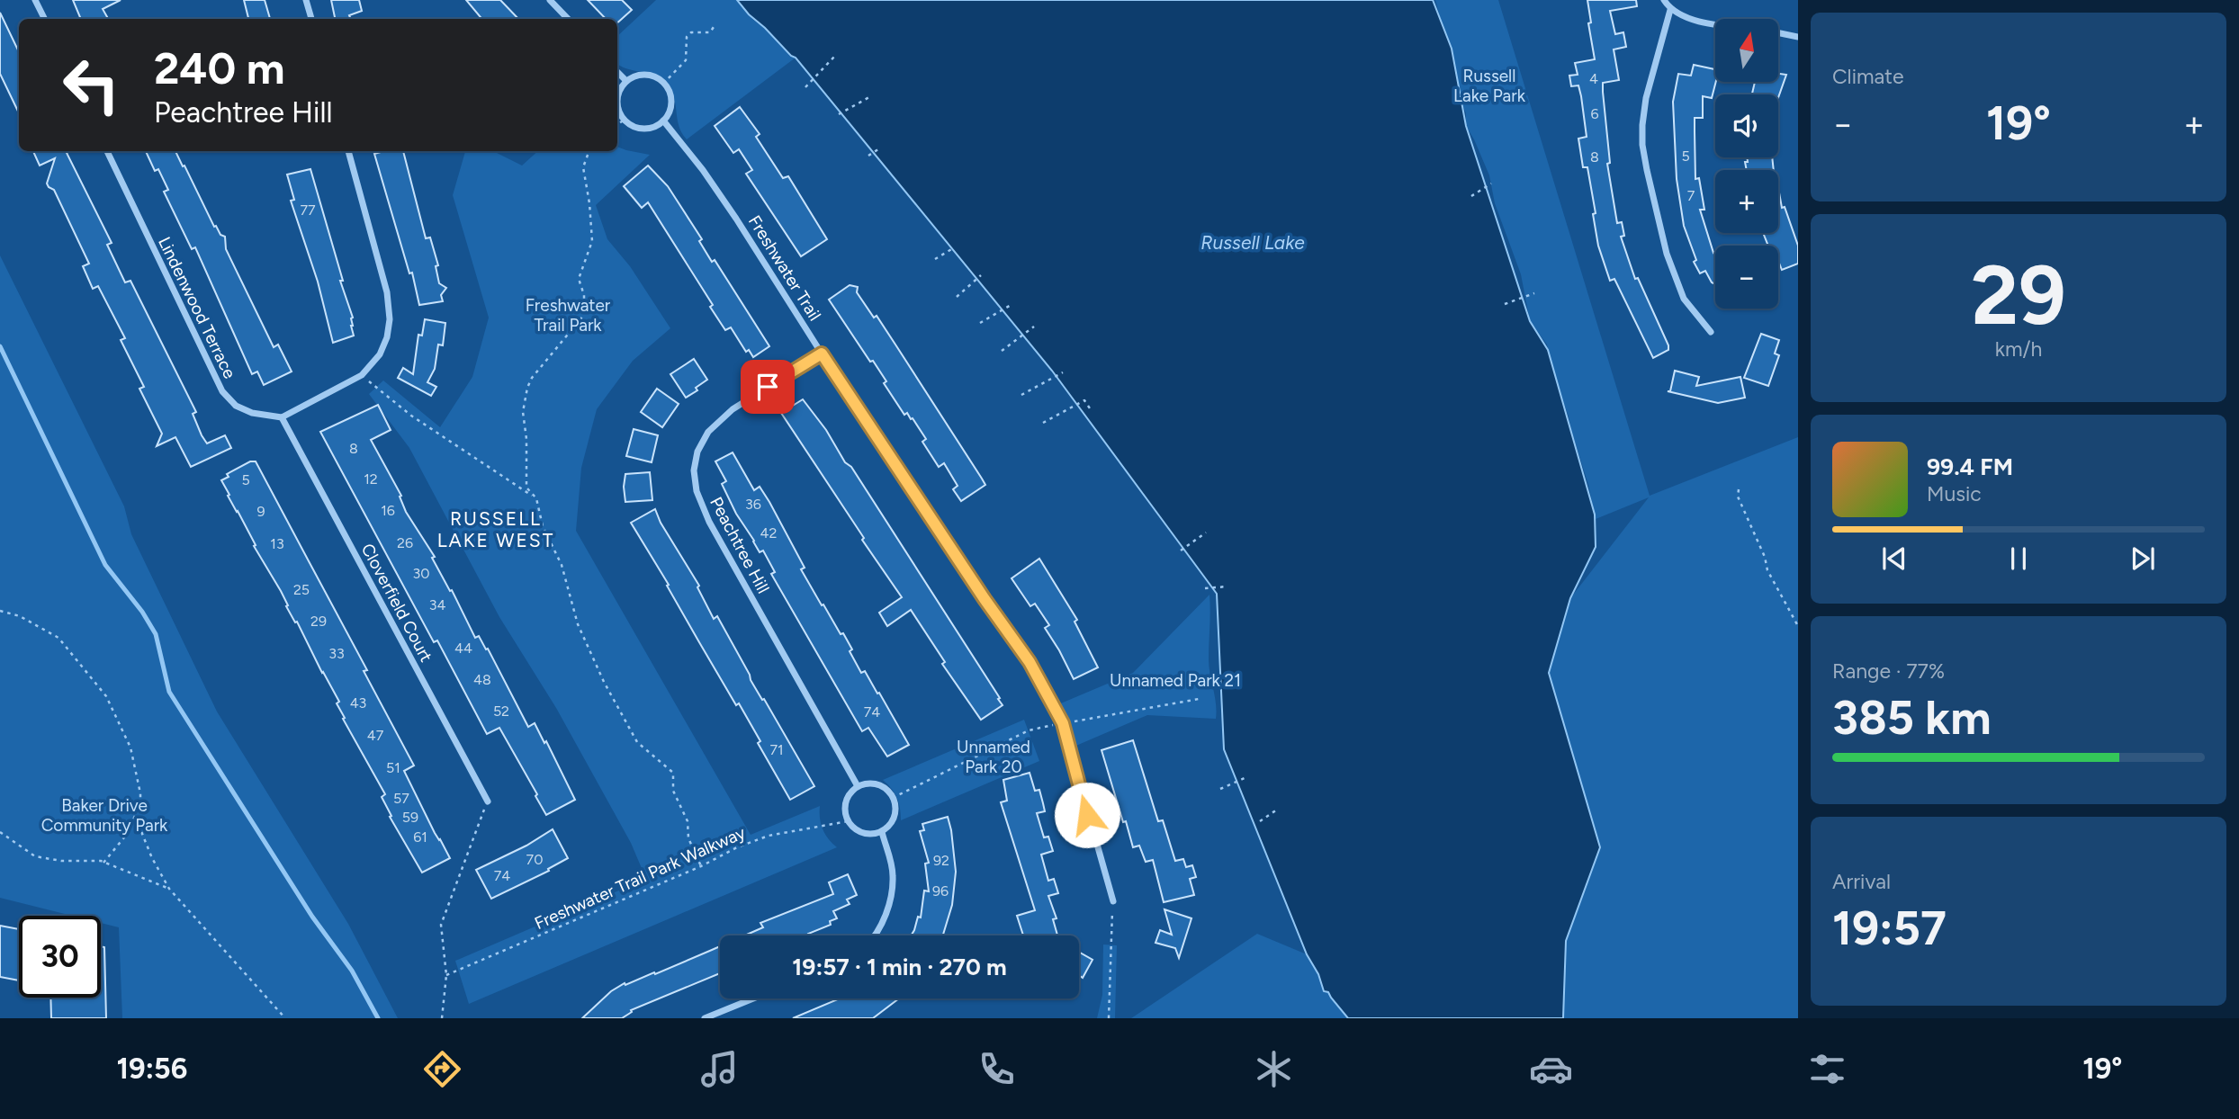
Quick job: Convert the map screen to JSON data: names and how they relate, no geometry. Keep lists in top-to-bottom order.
{
  "streets": {
    "street": [
      "Freshwater Trail",
      "Lindenwood Terrace",
      "Peachtree Hill",
      "Cloverfield Court"
    ],
    "path": ["Freshwater Trail Park Walkway"]
  },
  "crossings": [
    ["Freshwater Trail", "Peachtree Hill"],
    ["Lindenwood Terrace", "Cloverfield Court"],
    ["Peachtree Hill", "Freshwater Trail Park Walkway"]
  ],
  "districts": ["RUSSELL LAKE WEST"],
  "water": ["Russell Lake"],
  "parks": [
    "Russell Lake Park",
    "Freshwater Trail Park",
    "Unnamed Park 21",
    "Unnamed Park 20",
    "Baker Drive Community Park"
  ],
  "house_numbers": [
    "4",
    "6",
    "5",
    "8",
    "7",
    "77",
    "8",
    "12",
    "5",
    "36",
    "16",
    "9",
    "42",
    "26",
    "13",
    "30",
    "25",
    "34",
    "29",
    "44",
    "33",
    "48",
    "43",
    "52",
    "74",
    "47",
    "71",
    "51",
    "57",
    "59",
    "61",
    "70",
    "92",
    "74",
    "96"
  ],
  "north": "top",
  "page": {
    "tile": [
      "Climate",
      ["29", "km/h"],
      ["Range · 77%", "385 km"],
      ["Arrival", "19:57"]
    ],
    "map_buttons": ["+", "−"],
    "turn": ["240 m", "Peachtree Hill"],
    "heat": ["−", "19°", "+"],
    "song": ["99.4 FM", "Music"],
    "limit": "30",
    "trip": "19:57 · 1 min · 270 m",
    "tabs": ["19:56", "19°"]
  }
}
